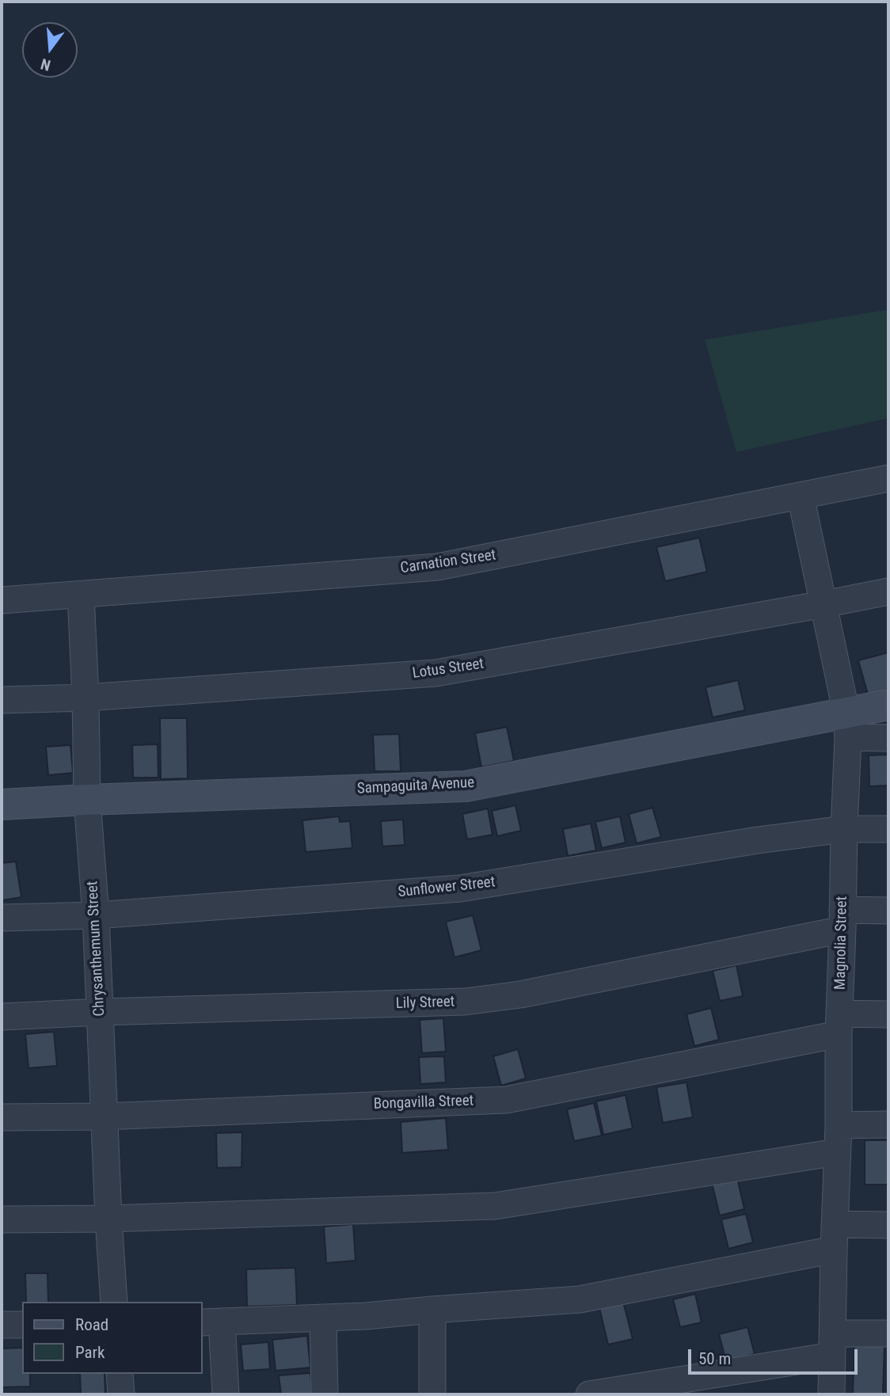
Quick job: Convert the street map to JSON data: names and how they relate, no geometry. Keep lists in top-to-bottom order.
{
  "streets": {
    "main road": ["Sampaguita Avenue"],
    "street": [
      "Carnation Street",
      "Lotus Street",
      "Sunflower Street",
      "Magnolia Street",
      "Chrysanthemum Street",
      "Lily Street",
      "Bongavilla Street"
    ]
  },
  "crossings": [
    ["Carnation Street", "Magnolia Street"],
    ["Carnation Street", "Chrysanthemum Street"],
    ["Lotus Street", "Magnolia Street"],
    ["Lotus Street", "Chrysanthemum Street"],
    ["Sampaguita Avenue", "Magnolia Street"],
    ["Sampaguita Avenue", "Chrysanthemum Street"],
    ["Sunflower Street", "Magnolia Street"],
    ["Sunflower Street", "Chrysanthemum Street"],
    ["Magnolia Street", "Lily Street"],
    ["Magnolia Street", "Bongavilla Street"],
    ["Chrysanthemum Street", "Lily Street"],
    ["Chrysanthemum Street", "Bongavilla Street"]
  ],
  "legend": ["Road", "Park"],
  "scale_bar": "50 m",
  "north": "bottom"
}
